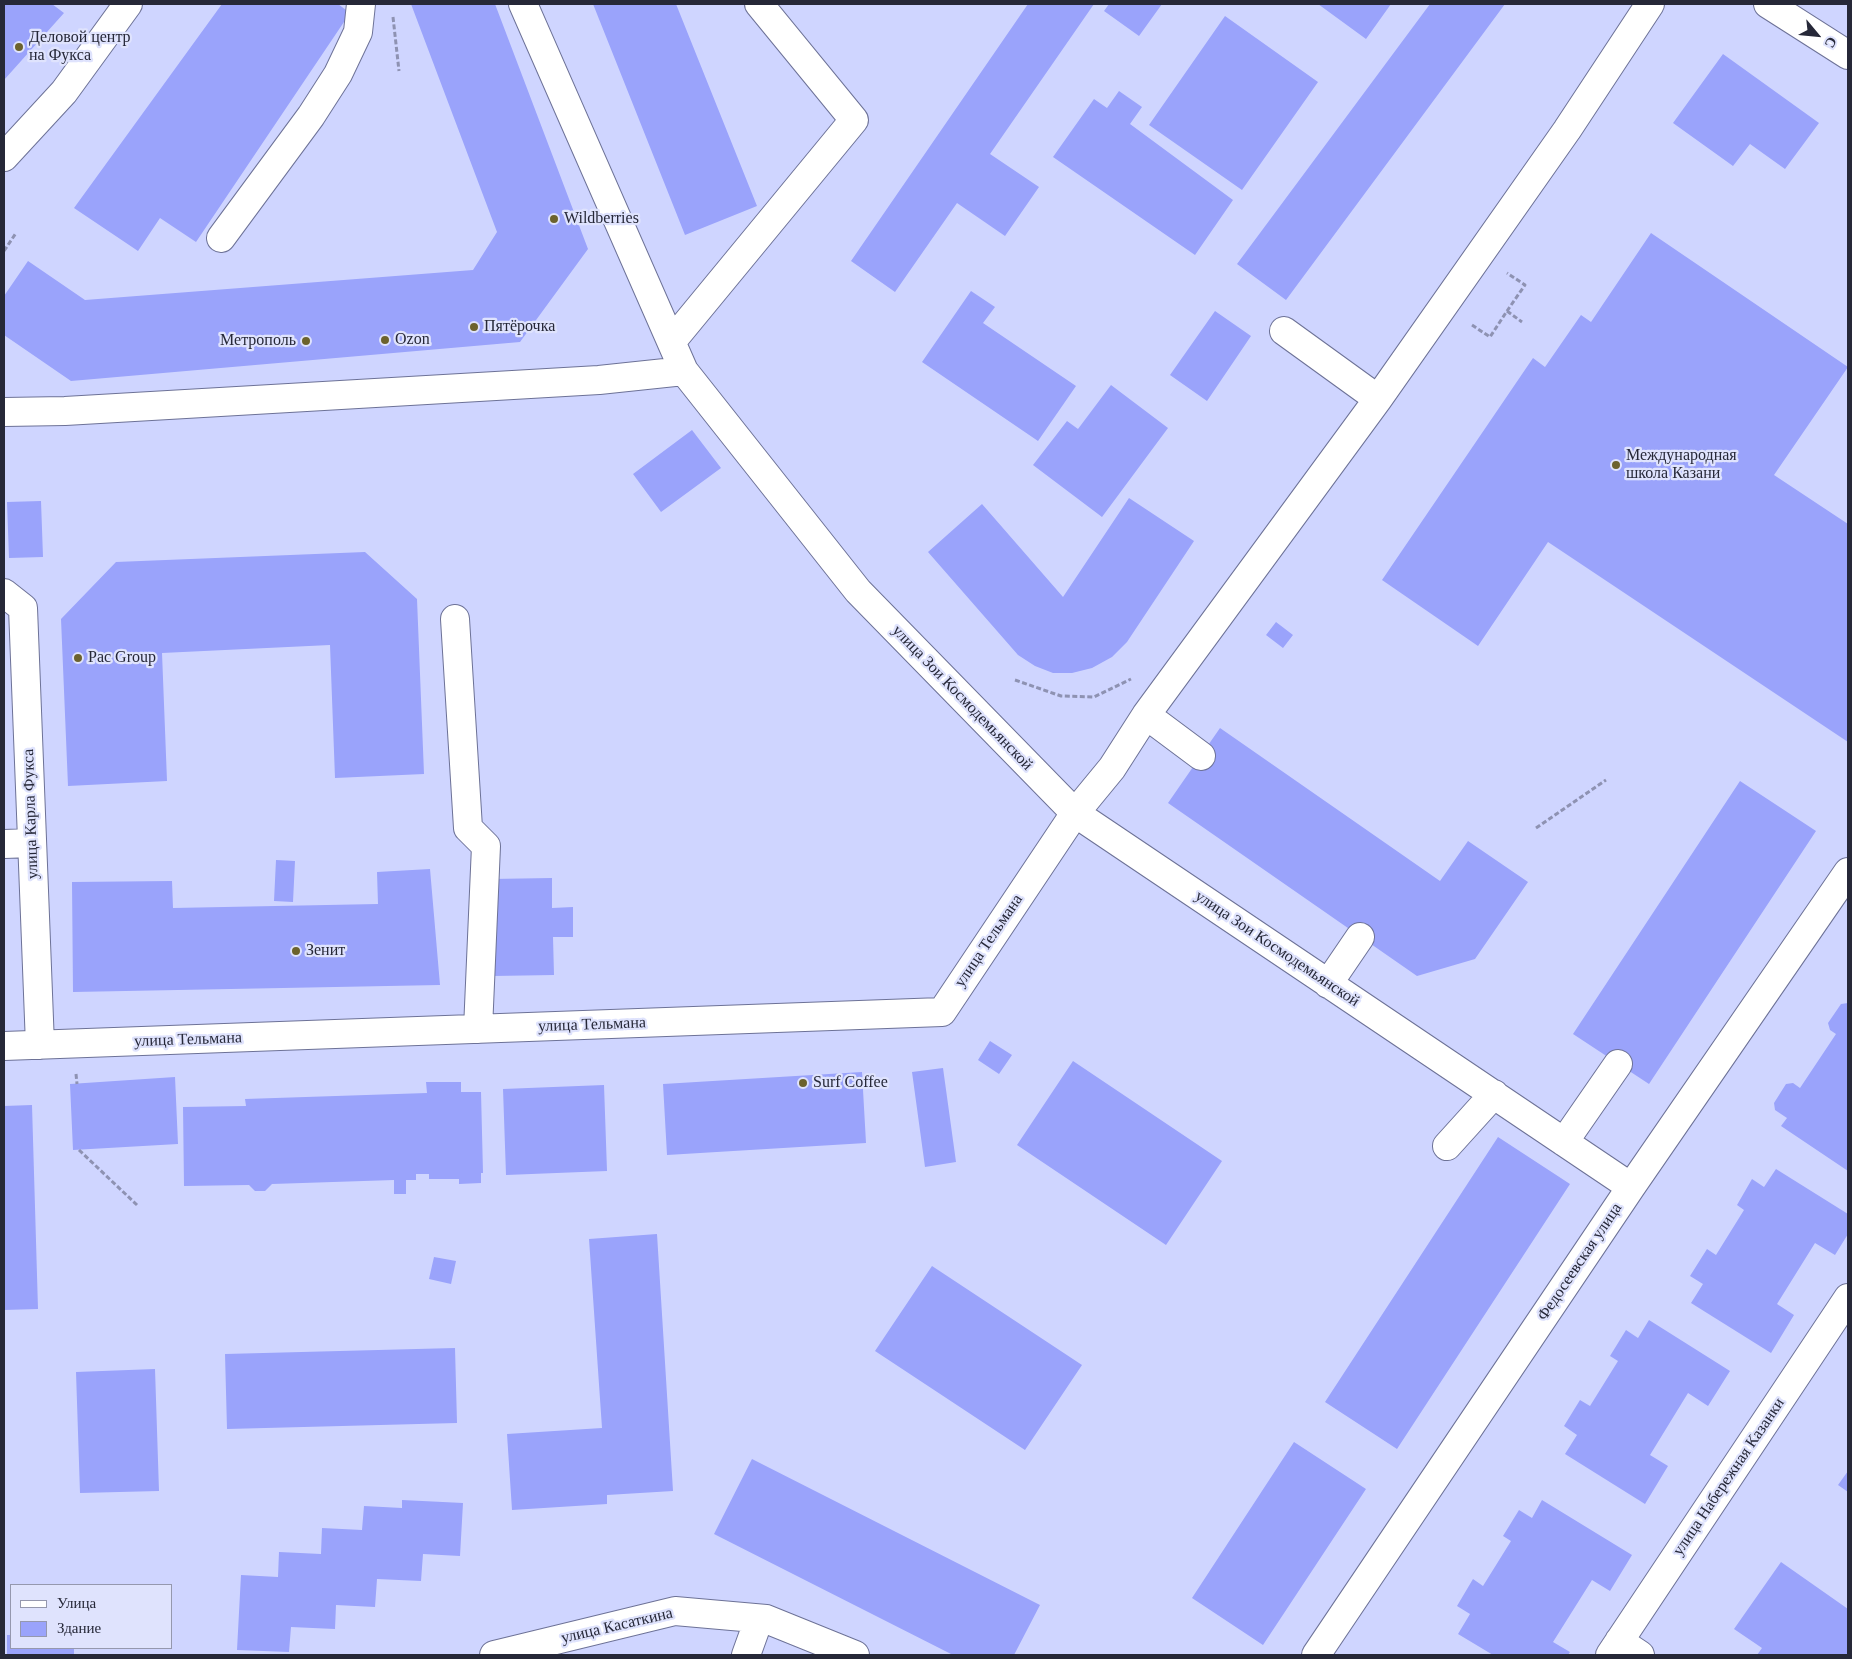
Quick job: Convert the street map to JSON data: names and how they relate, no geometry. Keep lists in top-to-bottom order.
{
  "streets": {
    "street": [
      "улица Зои Космодемьянской",
      "улица Карла Фукса",
      "улица Тельмана",
      "Федосеевская улица",
      "улица Набережная Казанки",
      "улица Касаткина"
    ]
  },
  "crossings": [
    ["улица Зои Космодемьянской", "улица Тельмана"],
    ["улица Зои Космодемьянской", "Федосеевская улица"],
    ["улица Карла Фукса", "улица Тельмана"]
  ],
  "places": [
    "Деловой центр на Фукса",
    "Wildberries",
    "Пятёрочка",
    "Ozon",
    "Метрополь",
    "Международная школа Казани",
    "Pac Group",
    "Зенит",
    "Surf Coffee"
  ],
  "legend": ["Улица", "Здание"],
  "north": "bottom right"
}
